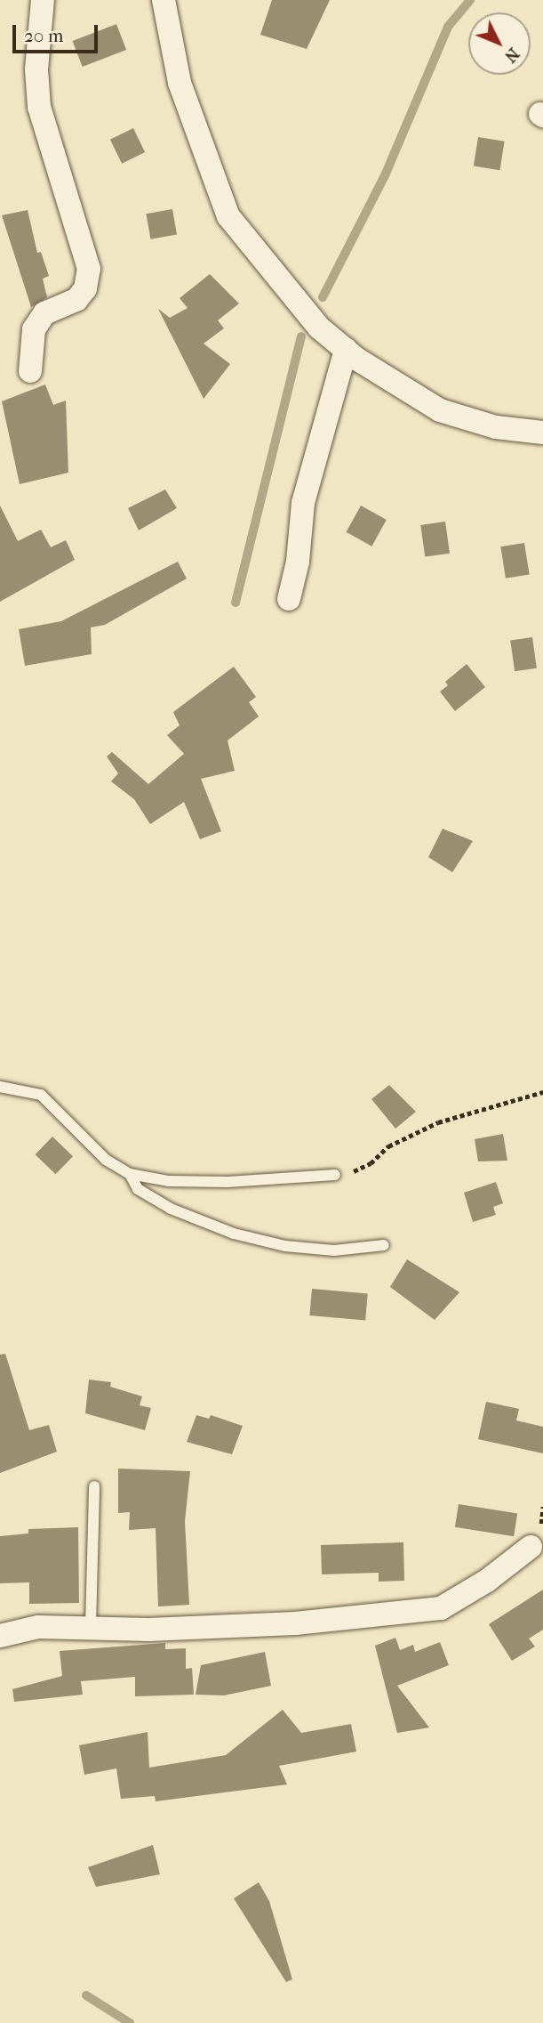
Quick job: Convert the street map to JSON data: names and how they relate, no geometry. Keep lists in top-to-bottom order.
{
  "scale_bar": "20 m",
  "north": "bottom right"
}
